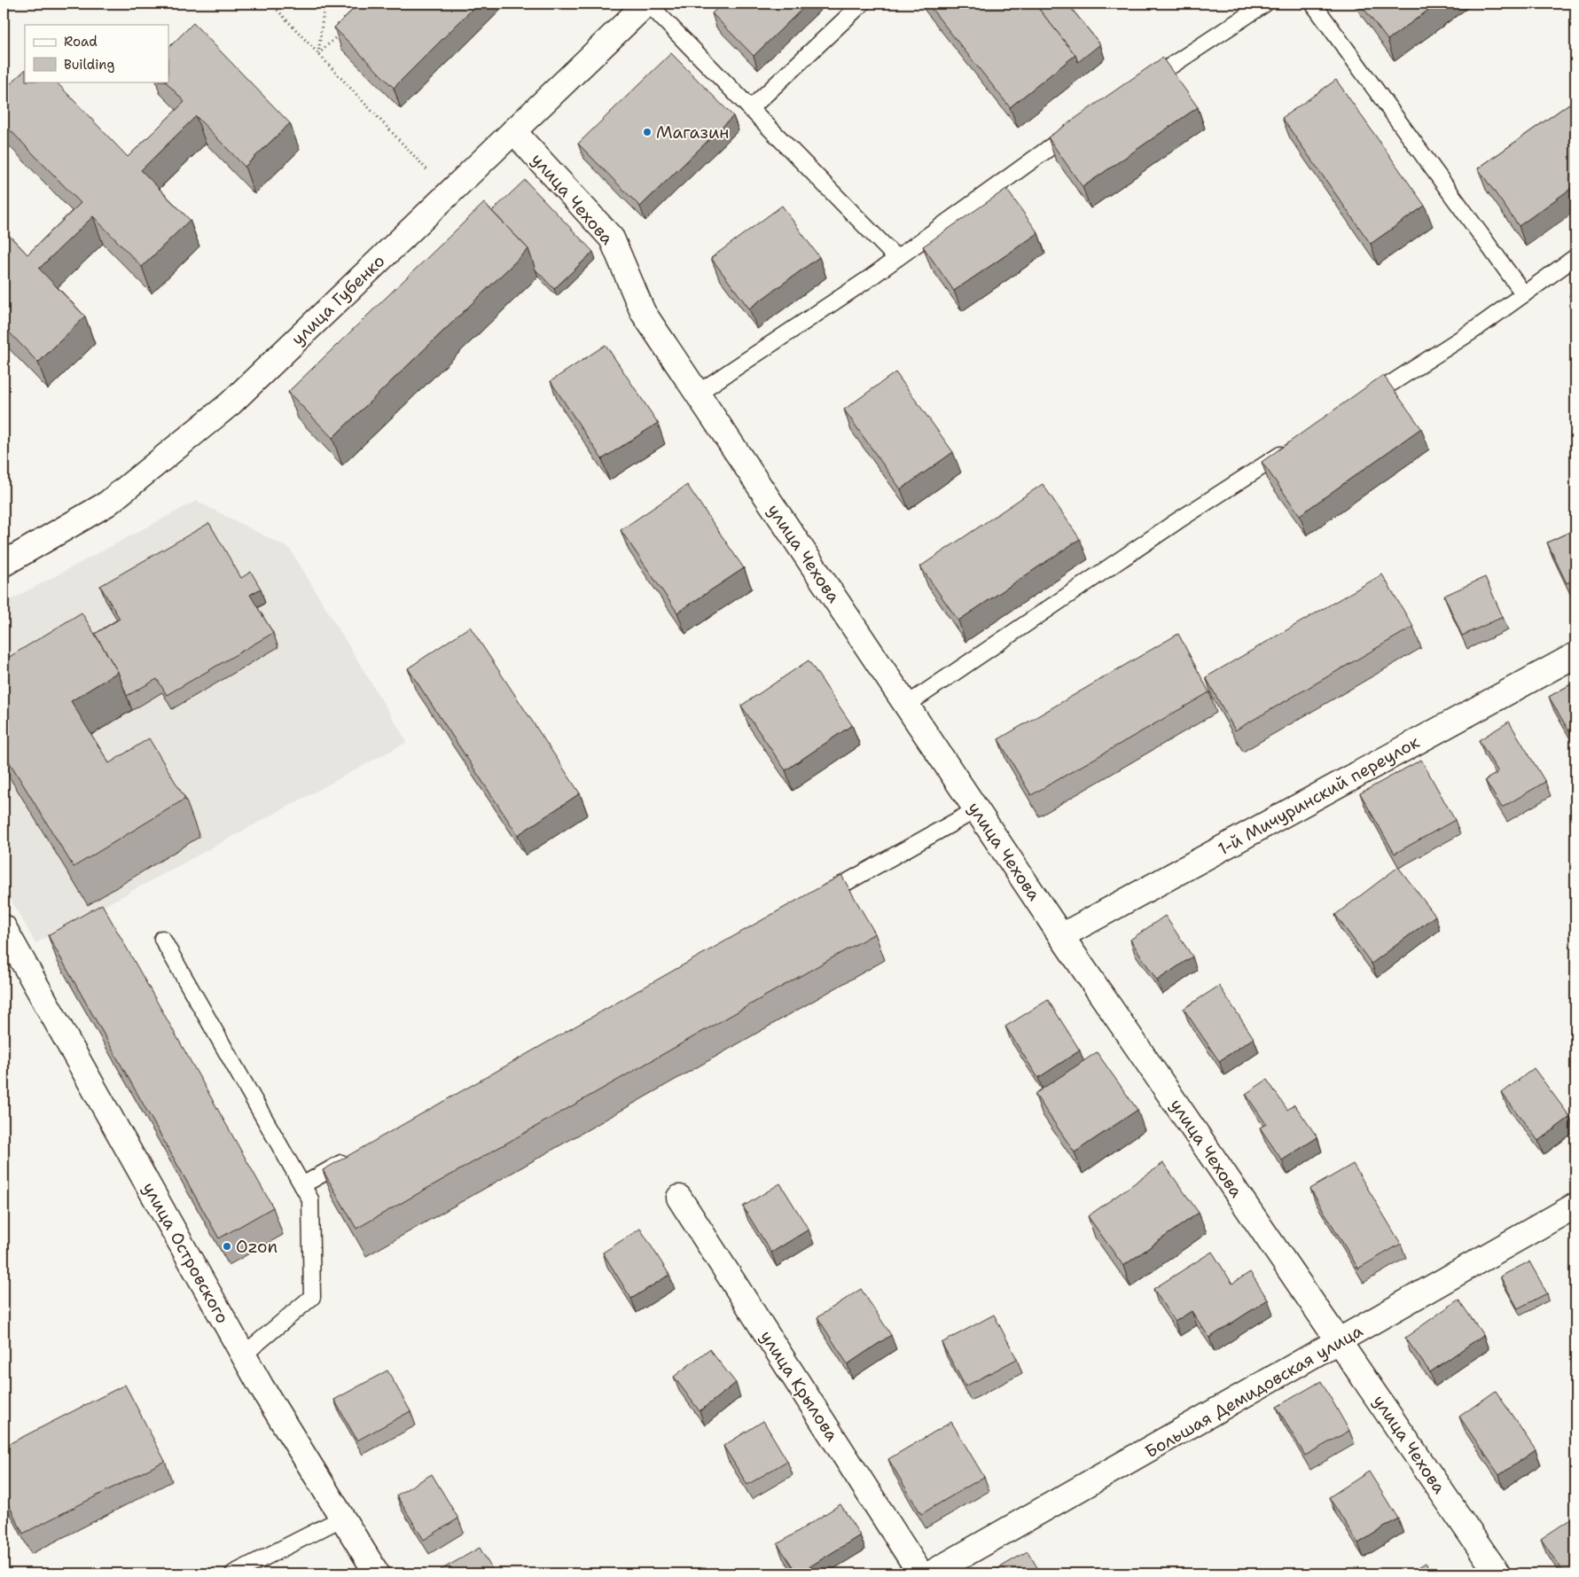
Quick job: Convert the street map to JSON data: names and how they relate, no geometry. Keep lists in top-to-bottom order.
{
  "streets": {
    "street": [
      "улица Чехова",
      "улица Губенко",
      "1-й Мичуринский переулок",
      "улица Островского",
      "улица Крылова",
      "Большая Демидовская улица"
    ]
  },
  "crossings": [
    ["улица Чехова", "улица Губенко"],
    ["улица Чехова", "1-й Мичуринский переулок"],
    ["улица Чехова", "Большая Демидовская улица"]
  ],
  "places": ["Магазин", "Ozon"],
  "legend": ["Road", "Building"]
}
